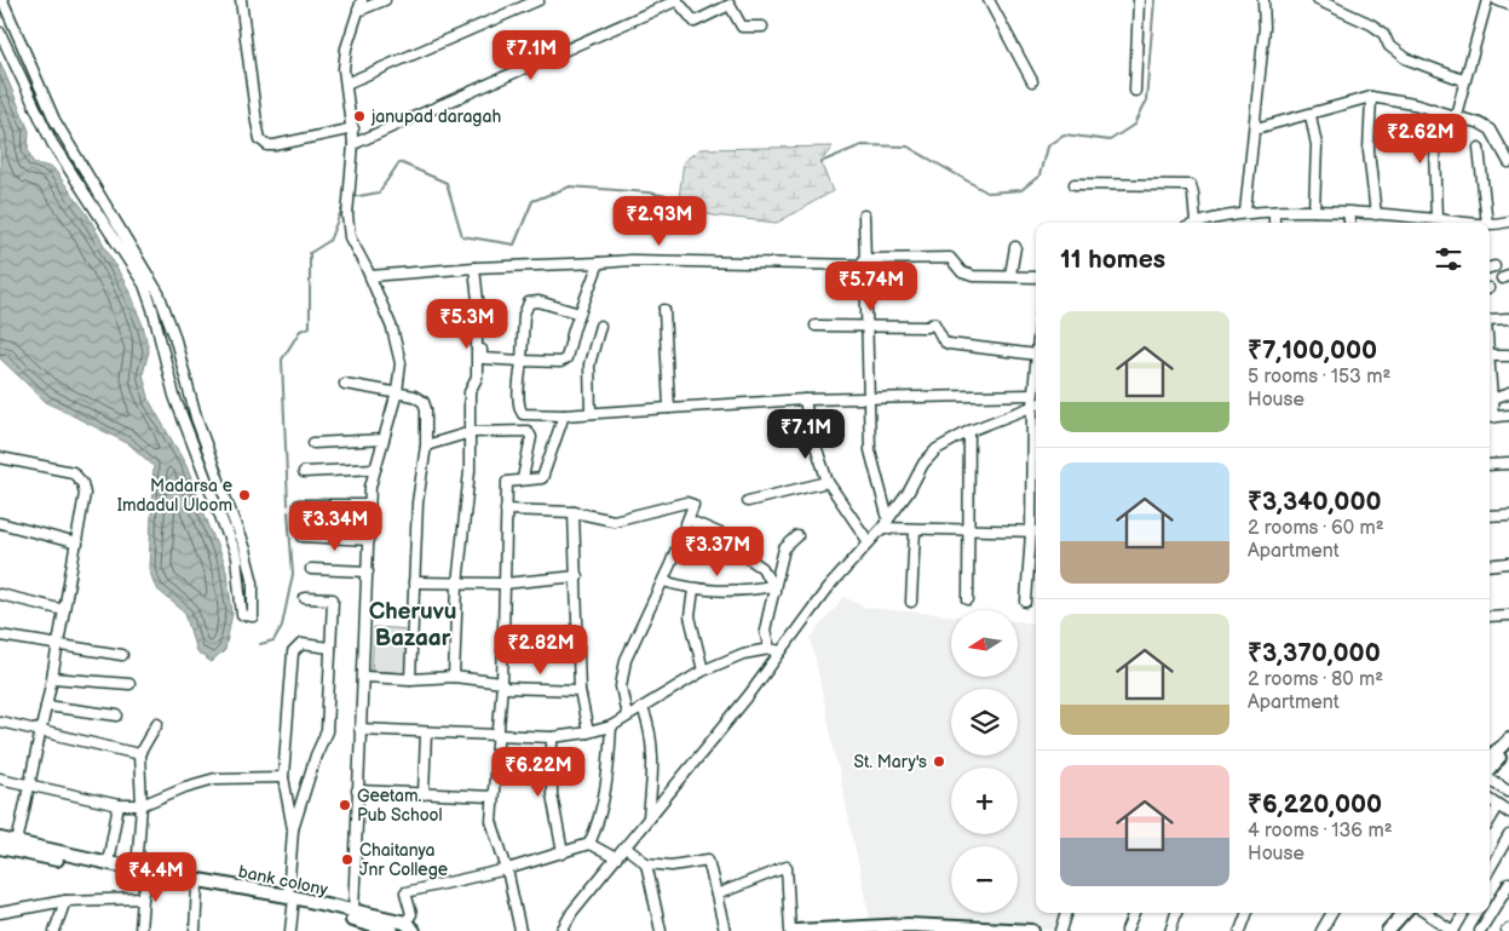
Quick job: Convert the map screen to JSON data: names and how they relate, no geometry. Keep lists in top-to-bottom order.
{
  "streets": {
    "main road": ["bank colony"]
  },
  "districts": ["Cheruvu Bazaar"],
  "places": [
    "janupad daragah",
    "Madarsa e Imdadul Uloom",
    "St. Mary's",
    "Geetam. Pub School",
    "Chaitanya Jnr College"
  ],
  "north": "left",
  "page": {
    "price": [
      "₹7.1M",
      "₹2.62M",
      "₹2.93M",
      "₹5.74M",
      "₹5.3M",
      "₹7.1M",
      "₹3.34M",
      "₹3.37M",
      "₹2.82M",
      "₹6.22M",
      "₹4.4M"
    ],
    "heading": "11 homes",
    "list": [
      {
        "name": "₹7,100,000",
        "note": "5 rooms · 153 m² · House"
      },
      {
        "name": "₹3,340,000",
        "note": "2 rooms · 60 m² · Apartment"
      },
      {
        "name": "₹3,370,000",
        "note": "2 rooms · 80 m² · Apartment"
      },
      {
        "name": "₹6,220,000",
        "note": "4 rooms · 136 m² · House"
      }
    ],
    "map_buttons": ["+", "−"]
  }
}
